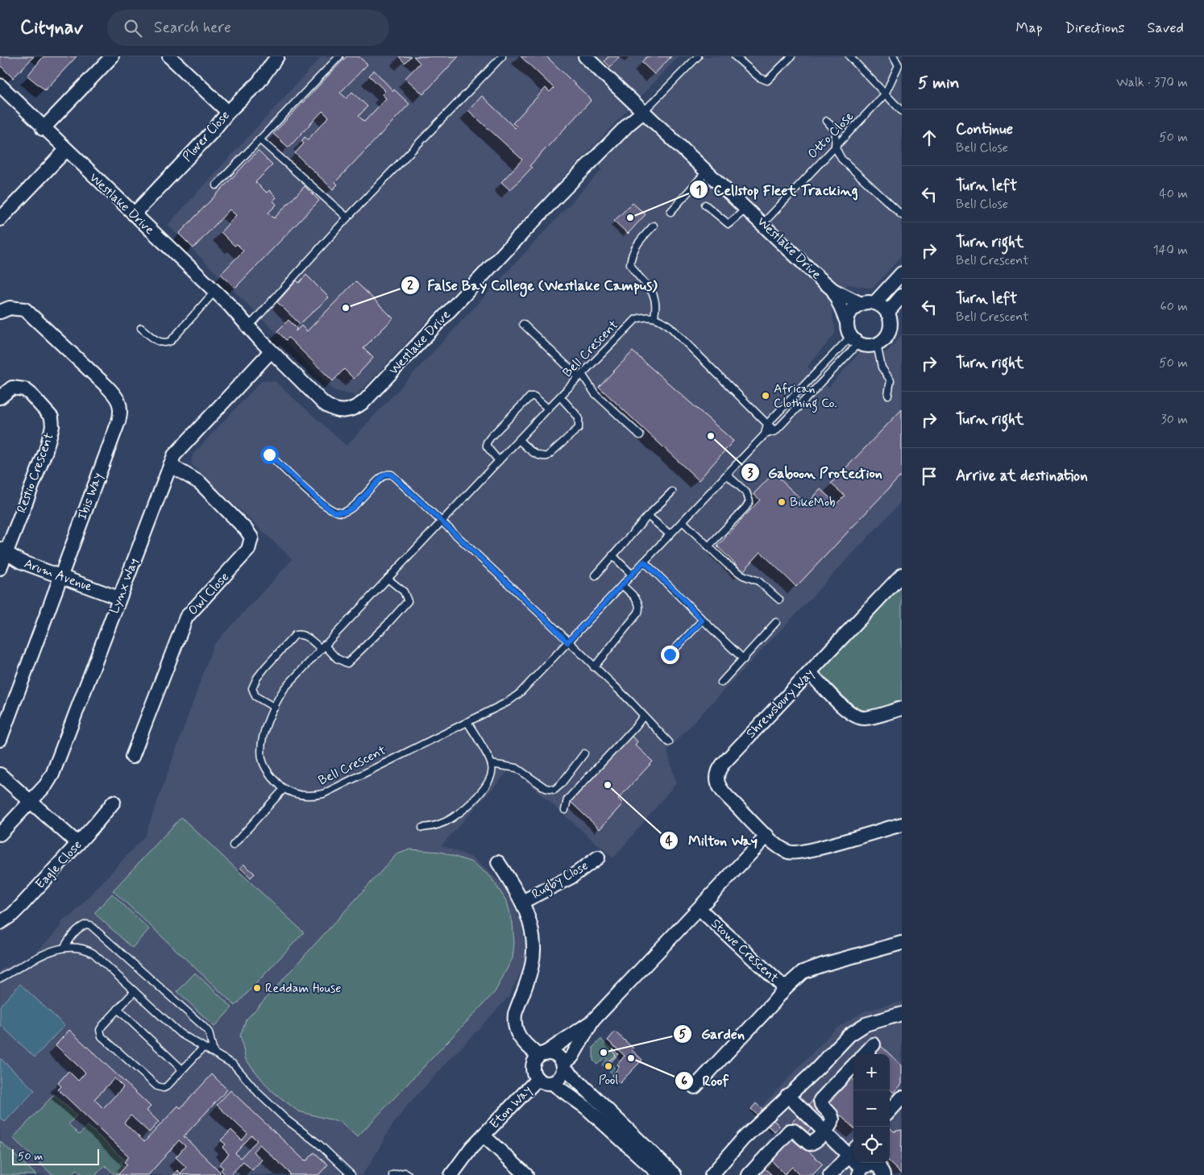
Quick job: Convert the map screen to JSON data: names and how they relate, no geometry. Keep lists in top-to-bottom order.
{
  "streets": {
    "street": [
      "Plover Close",
      "Westlake Drive",
      "Restio Crescent",
      "Ibis Way",
      "Arum Avenue",
      "Lynx Way",
      "Owl Close",
      "Shrewsbury Way",
      "Eagle Close",
      "Rugby Close",
      "Stowe Crescent",
      "Eton Way"
    ],
    "lane": ["Otto Close", "Bell Crescent"]
  },
  "crossings": [
    ["Otto Close", "Westlake Drive"],
    ["Plover Close", "Westlake Drive"],
    ["Westlake Drive", "Lynx Way"],
    ["Restio Crescent", "Arum Avenue"],
    ["Ibis Way", "Arum Avenue"],
    ["Arum Avenue", "Lynx Way"],
    ["Lynx Way", "Owl Close"],
    ["Rugby Close", "Eton Way"]
  ],
  "places": [
    "Cellstop Fleet Tracking",
    "False Bay College (Westlake Campus)",
    "African Clothing Co.",
    "Gaboon Protection",
    "BikeMob",
    "Milton Way",
    "Reddam House",
    "Garden",
    "Roof",
    "Pool"
  ],
  "scale_bar": "50 m",
  "page": {
    "header": "Citynav",
    "search": "Search here",
    "nav": ["Map", "Directions", "Saved"],
    "heading": ["5 min", "Walk · 370 m"],
    "list": [
      ["Continue", "Bell Close", "50 m"],
      ["Turn left", "Bell Close", "40 m"],
      ["Turn right", "Bell Crescent", "140 m"],
      ["Turn left", "Bell Crescent", "60 m"],
      ["Turn right", "50 m"],
      ["Turn right", "30 m"],
      "Arrive at destination"
    ],
    "map_buttons": ["+", "−"],
    "scale": "50 m"
  }
}
